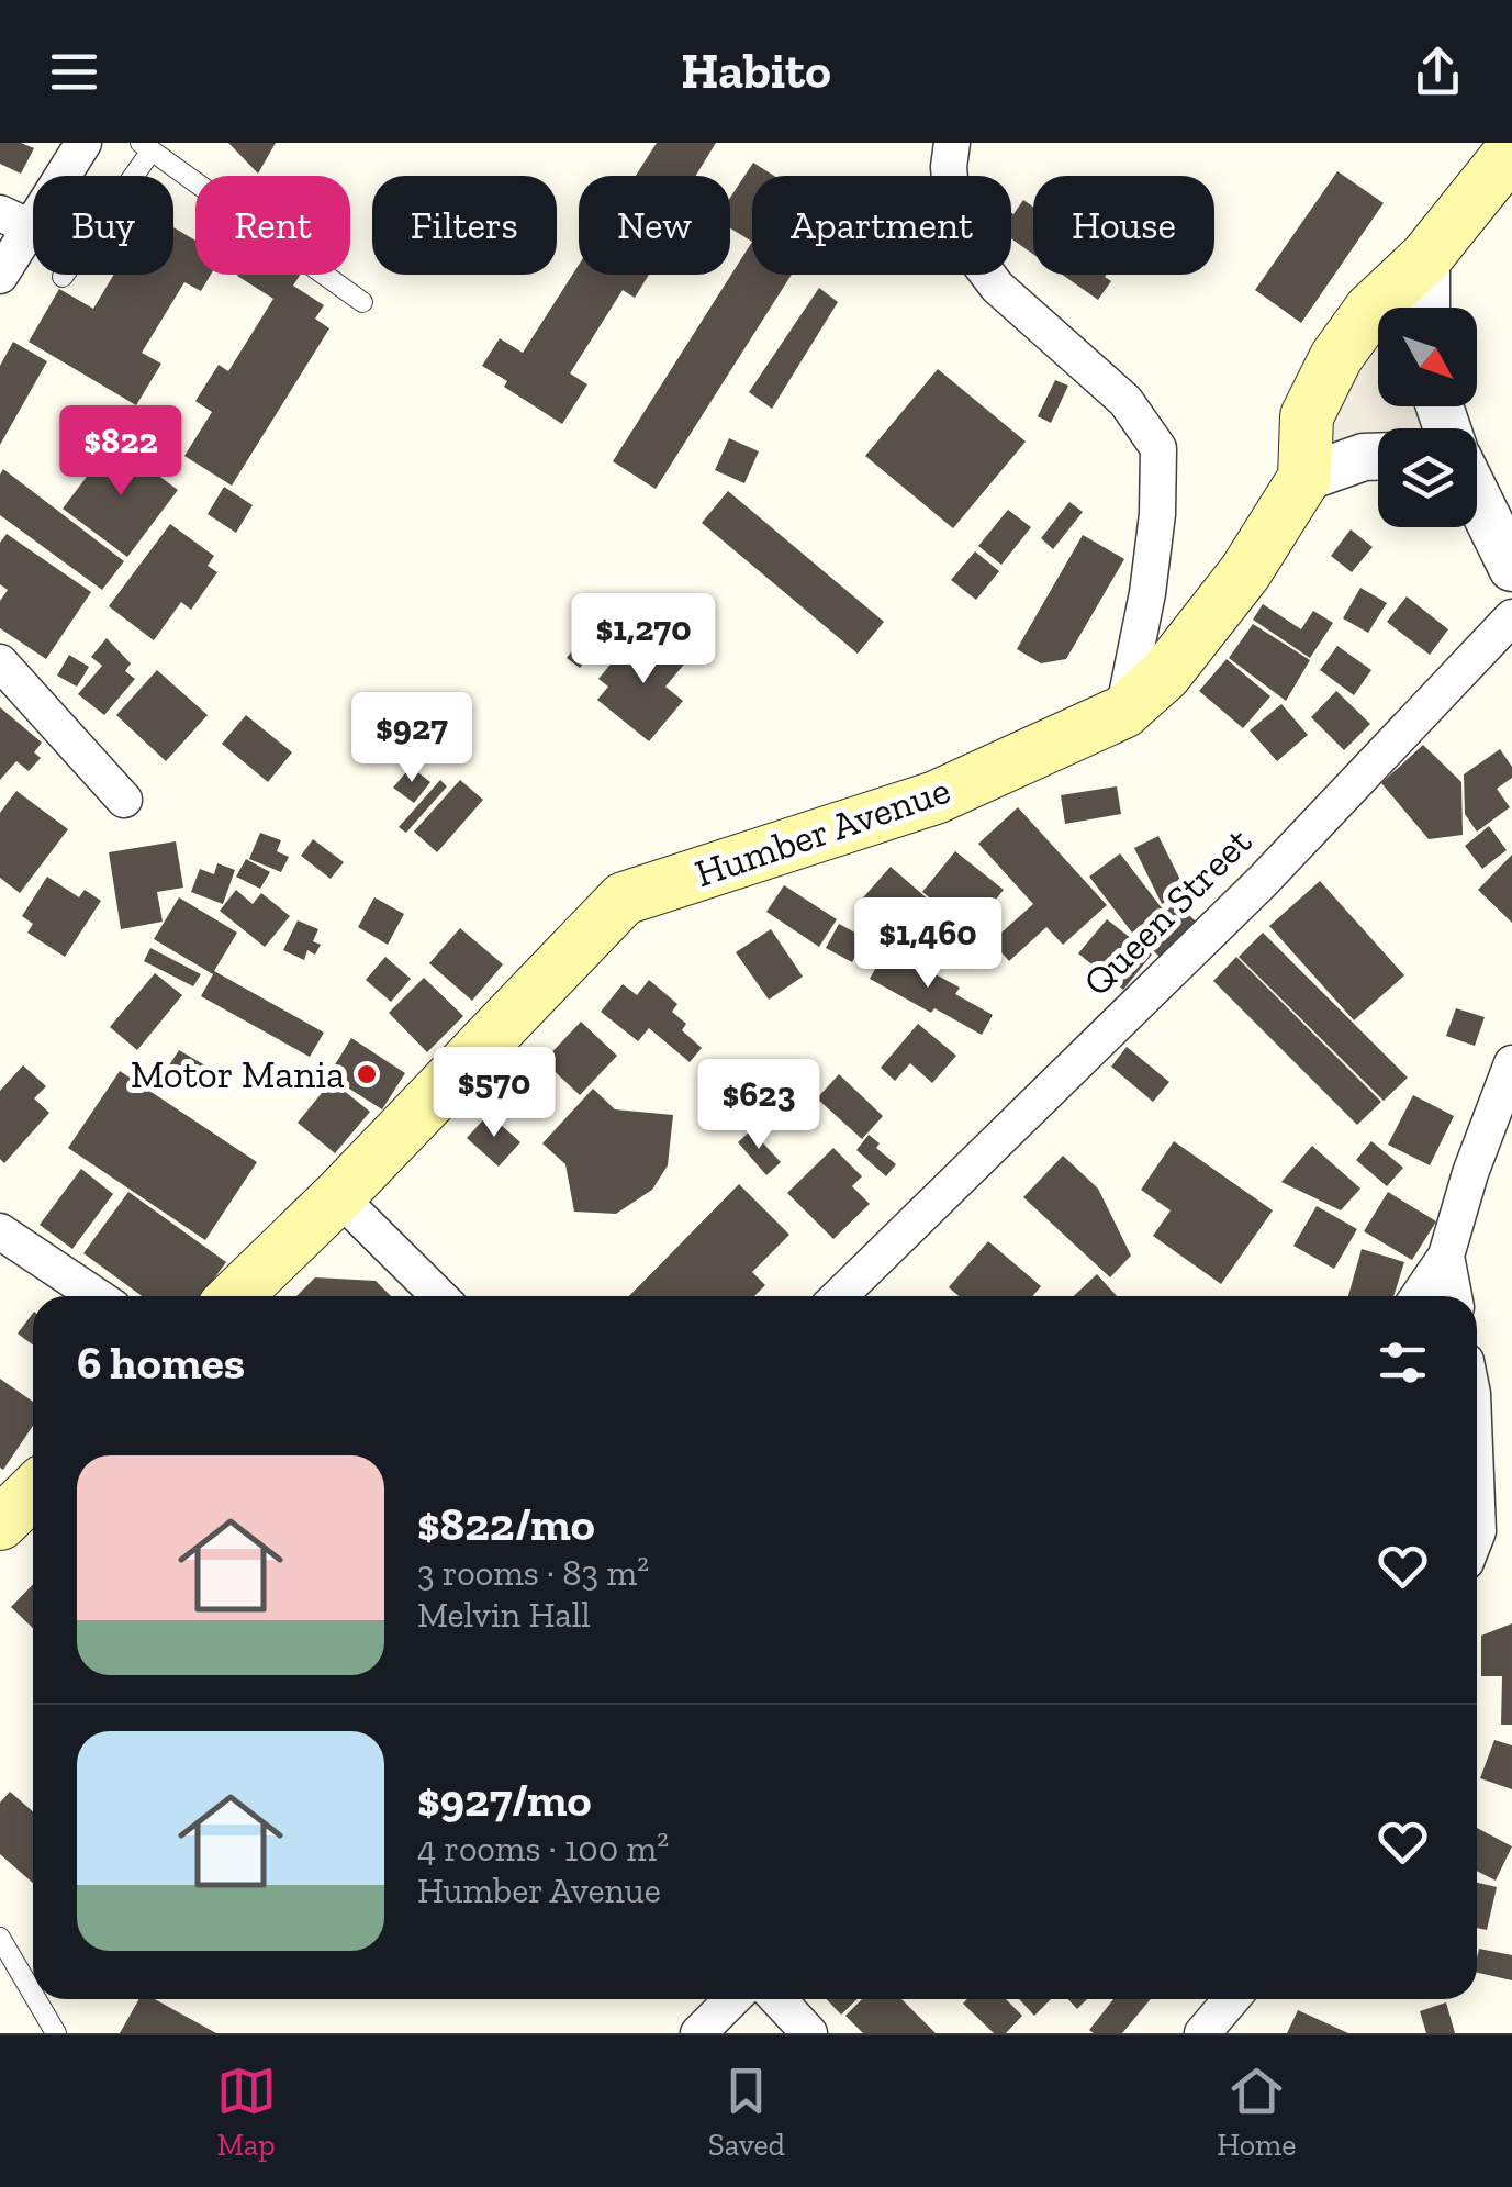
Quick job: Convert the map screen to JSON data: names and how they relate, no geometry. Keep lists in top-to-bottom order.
{
  "streets": {
    "main road": ["Humber Avenue"],
    "street": ["Queen Street"]
  },
  "places": ["Motor Mania"],
  "north": "bottom right",
  "page": {
    "header": "Habito",
    "chip": [
      "Buy",
      "Rent",
      "Filters",
      "New",
      "Apartment",
      "House"
    ],
    "price": [
      "$822",
      "$1,270",
      "$927",
      "$1,460",
      "$570",
      "$623"
    ],
    "heading": "6 homes",
    "list": [
      {
        "name": "$822/mo",
        "note": "3 rooms · 83 m² · Melvin Hall"
      },
      {
        "name": "$927/mo",
        "note": "4 rooms · 100 m² · Humber Avenue"
      }
    ],
    "tabs": ["Map", "Saved", "Home"]
  }
}
